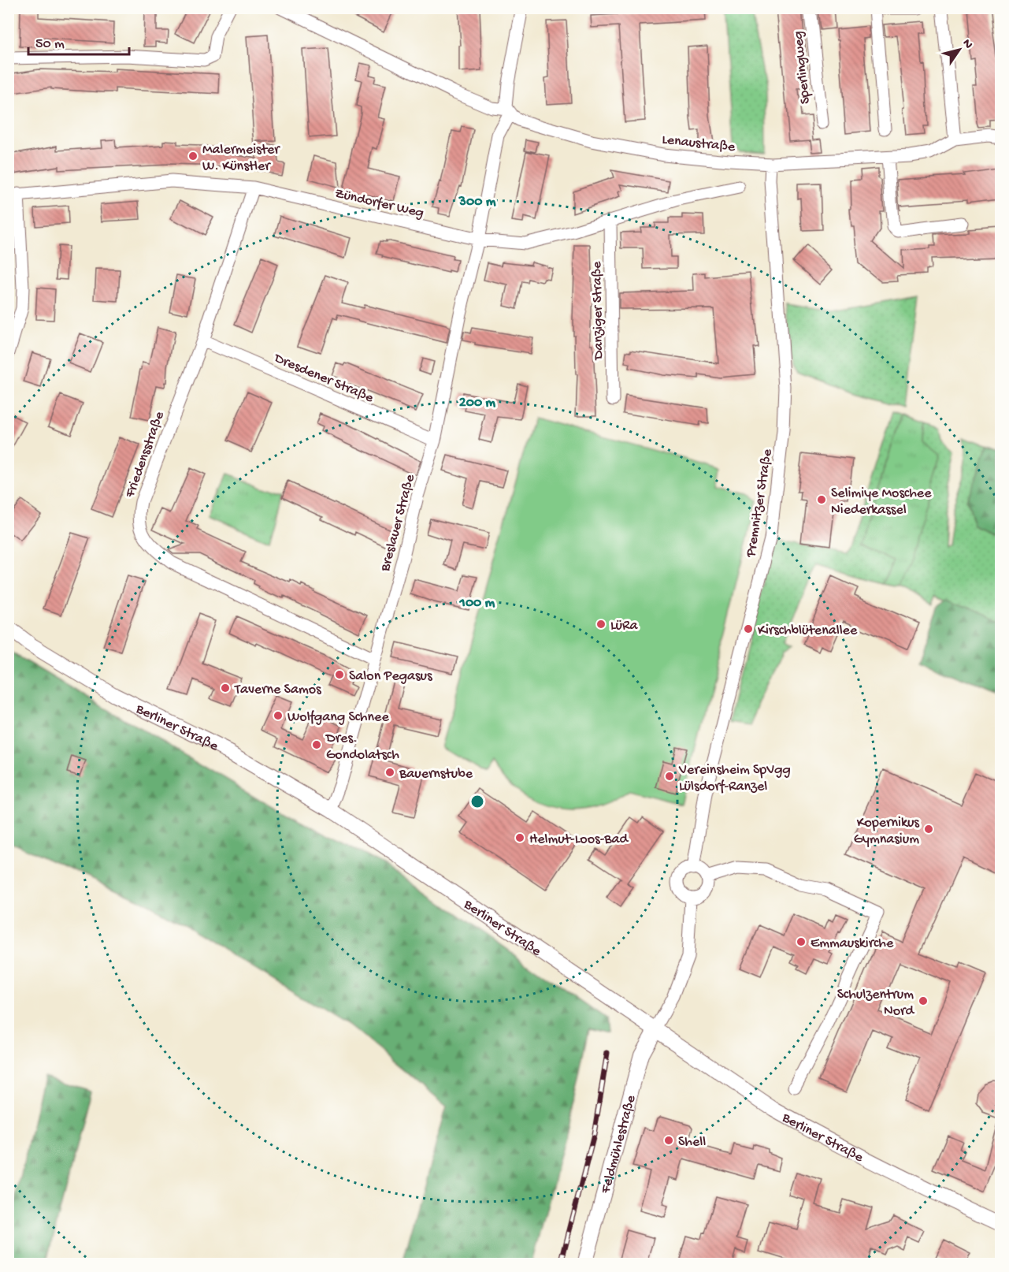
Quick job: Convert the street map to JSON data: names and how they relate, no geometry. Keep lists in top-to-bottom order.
{
  "streets": {
    "street": [
      "Sperlingweg",
      "Lenaustraße",
      "Zündorfer Weg",
      "Danziger Straße",
      "Dresdener Straße",
      "Friedensstraße",
      "Premnitzer Straße",
      "Breslauer Straße",
      "Berliner Straße",
      "Feldmühlestraße"
    ]
  },
  "crossings": [
    ["Lenaustraße", "Premnitzer Straße"],
    ["Lenaustraße", "Breslauer Straße"],
    ["Zündorfer Weg", "Danziger Straße"],
    ["Zündorfer Weg", "Friedensstraße"],
    ["Zündorfer Weg", "Breslauer Straße"],
    ["Dresdener Straße", "Friedensstraße"],
    ["Dresdener Straße", "Breslauer Straße"],
    ["Friedensstraße", "Breslauer Straße"],
    ["Breslauer Straße", "Berliner Straße"],
    ["Berliner Straße", "Feldmühlestraße"]
  ],
  "places": [
    "Malermeister W. Künstler",
    "Selimiye Moschee Niederkassel",
    "LüRa",
    "Kirschblütenallee",
    "Salon Pegasus",
    "Taverne Samos",
    "Wolfgang Schnee",
    "Dres. Gondolatsch",
    "Bauernstube",
    "Vereinsheim SpVgg Lülsdorf-Ranzel",
    "Kopernikus Gymnasium",
    "Helmut-Loos-Bad",
    "Emmauskirche",
    "Schulzentrum Nord",
    "Shell"
  ],
  "scale_bar": "50 m",
  "north": "top right",
  "rings": ["300 m", "200 m", "100 m"]
}
